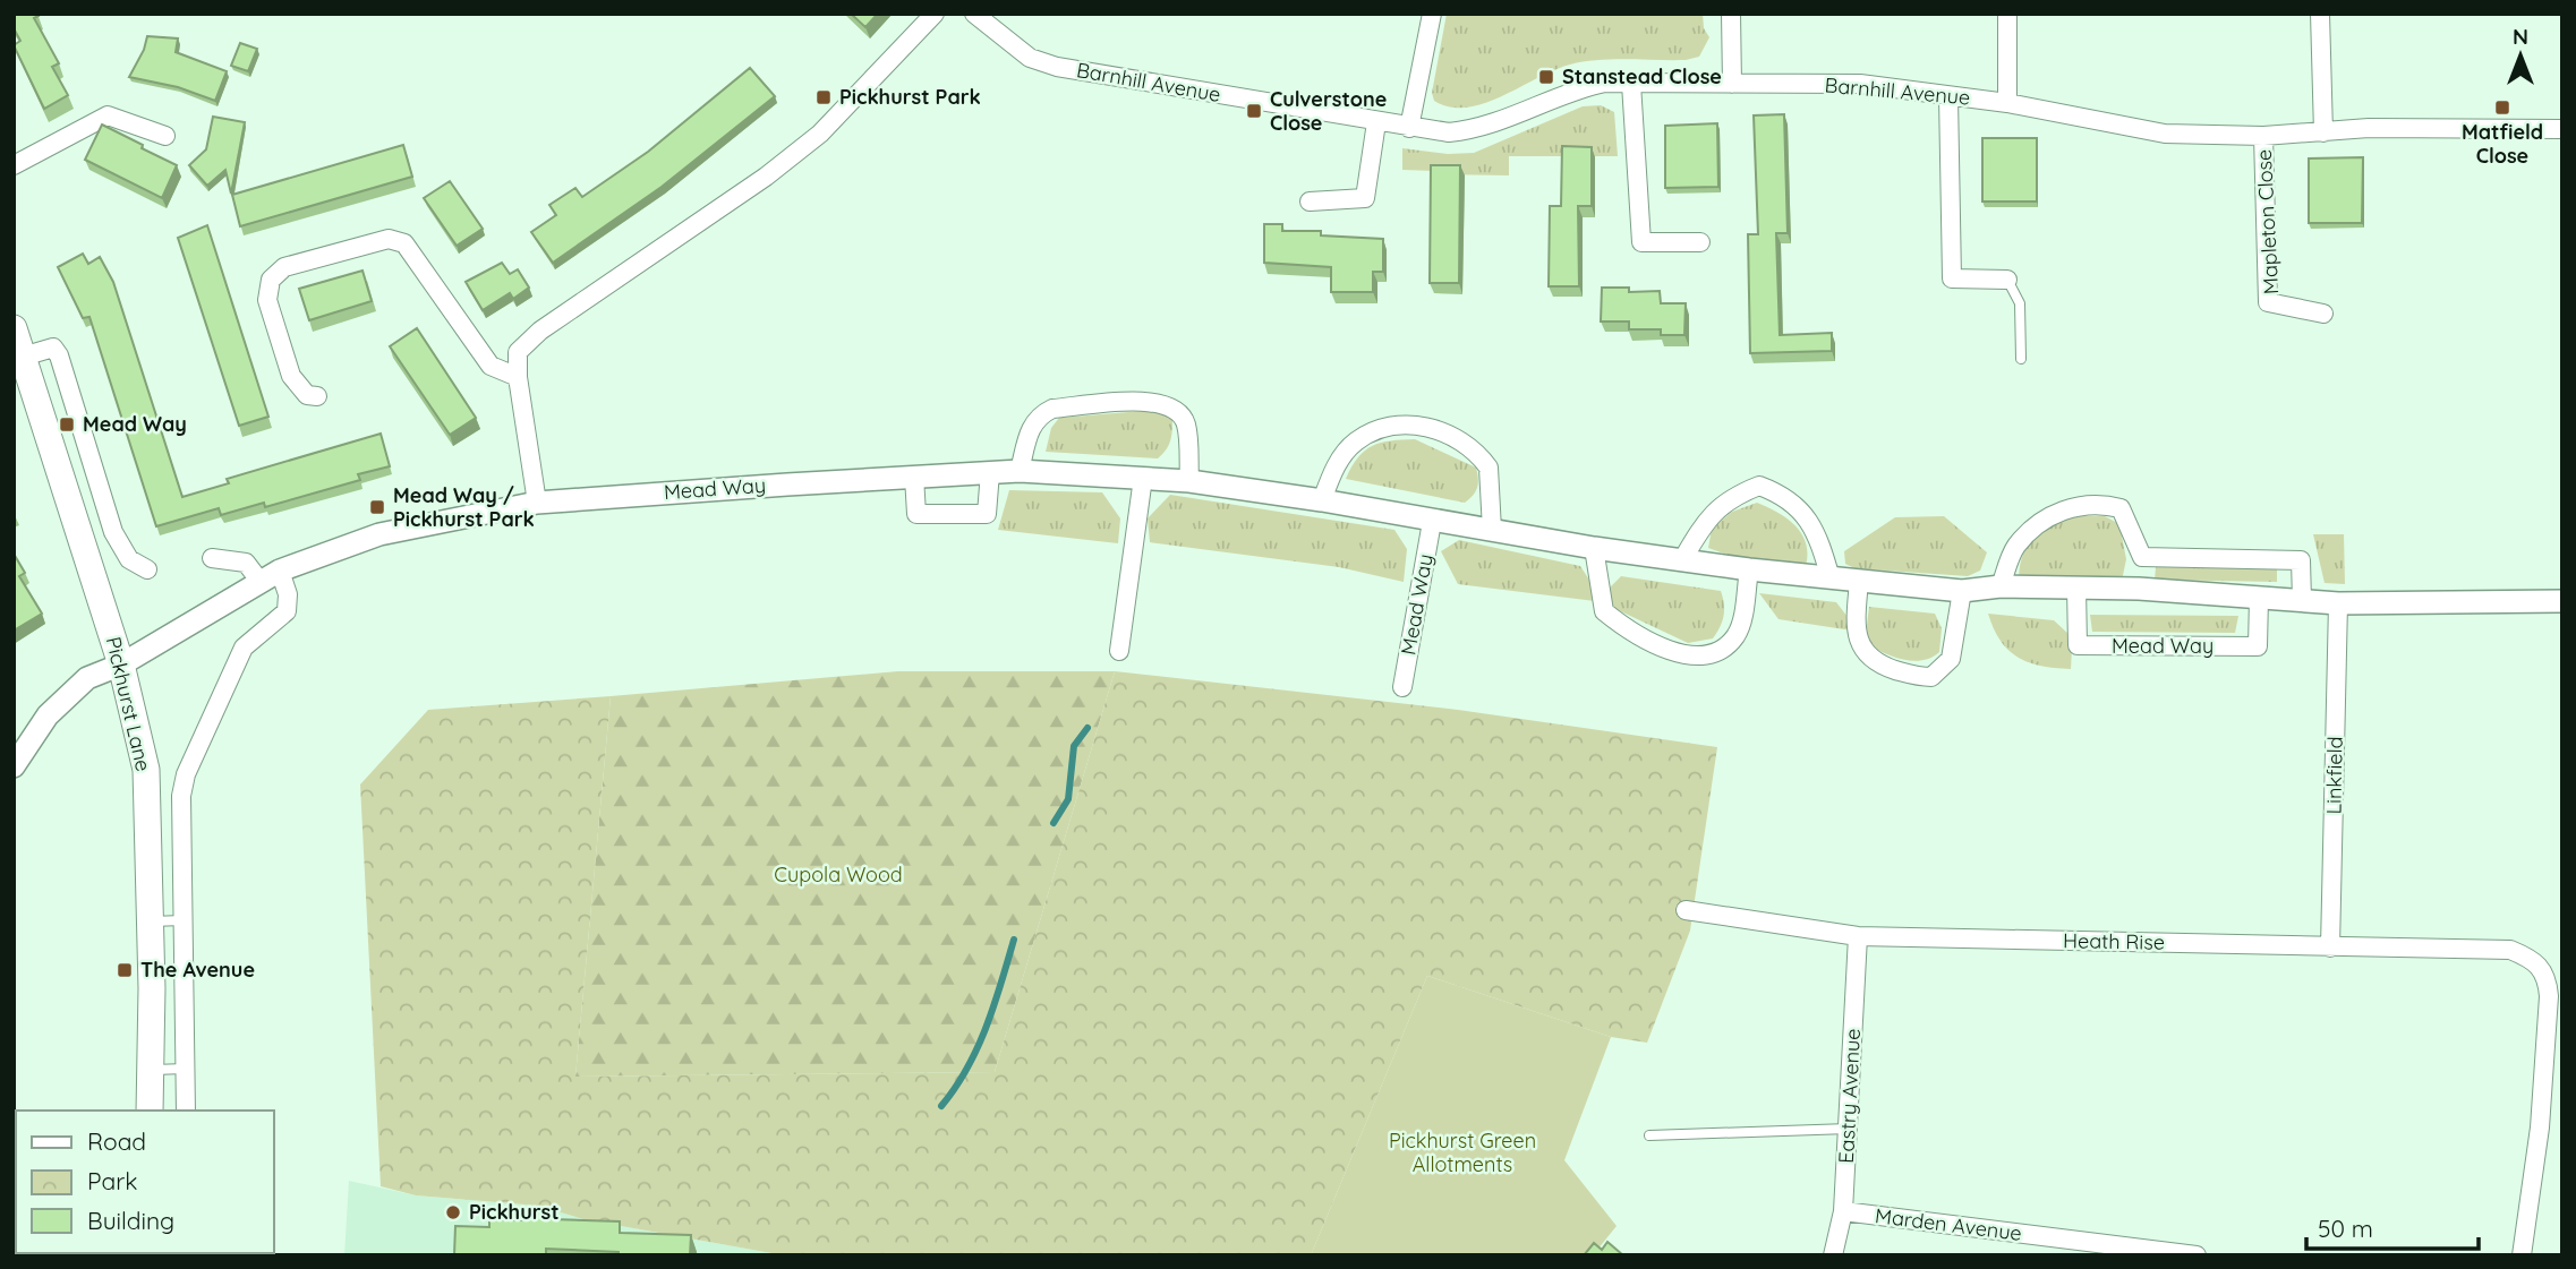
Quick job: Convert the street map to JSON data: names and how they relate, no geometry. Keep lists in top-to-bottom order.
{
  "streets": {
    "main road": ["Pickhurst Lane"],
    "street": [
      "Barnhill Avenue",
      "Mapleton Close",
      "Mead Way",
      "Linkfield",
      "Heath Rise",
      "Eastry Avenue",
      "Marden Avenue"
    ]
  },
  "crossings": [
    ["Barnhill Avenue", "Mapleton Close"],
    ["Mead Way", "Pickhurst Lane"],
    ["Mead Way", "Linkfield"],
    ["Linkfield", "Heath Rise"],
    ["Heath Rise", "Eastry Avenue"],
    ["Eastry Avenue", "Marden Avenue"]
  ],
  "parks": ["Cupola Wood", "Pickhurst Green Allotments"],
  "places": {
    "transit": [
      "Stanstead Close",
      "Pickhurst Park",
      "Matfield Close",
      "Culverstone Close",
      "Mead Way",
      "Mead Way / Pickhurst Park",
      "The Avenue"
    ],
    "other": ["Pickhurst"]
  },
  "legend": ["Road", "Park", "Building"],
  "scale_bar": "50 m",
  "north": "top"
}
